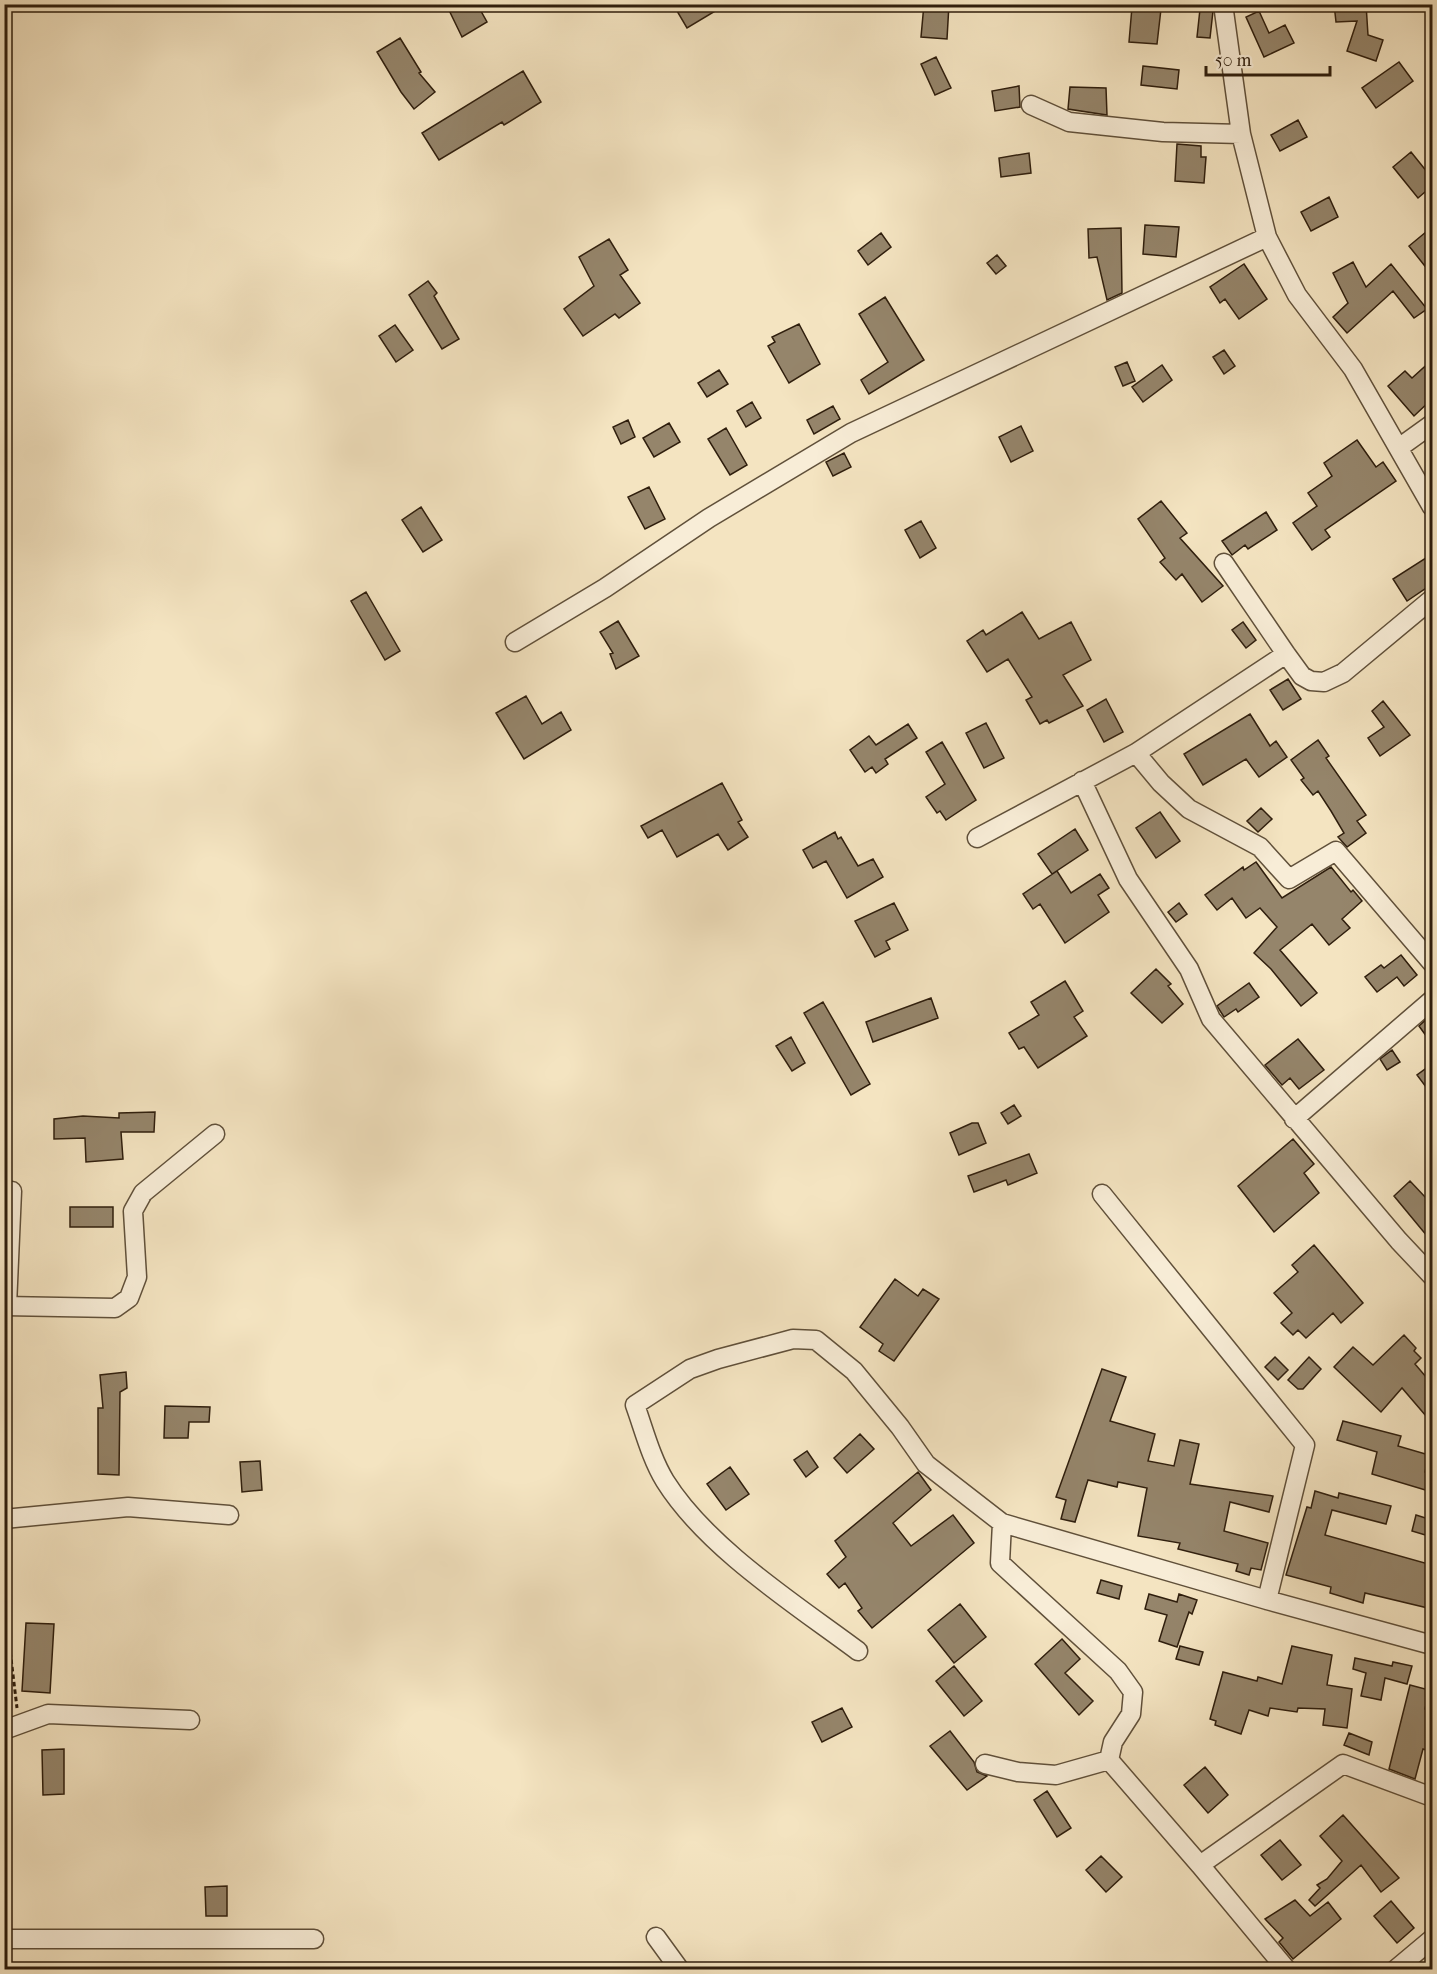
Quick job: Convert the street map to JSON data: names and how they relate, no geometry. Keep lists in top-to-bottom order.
{
  "scale_bar": "50 m"
}
